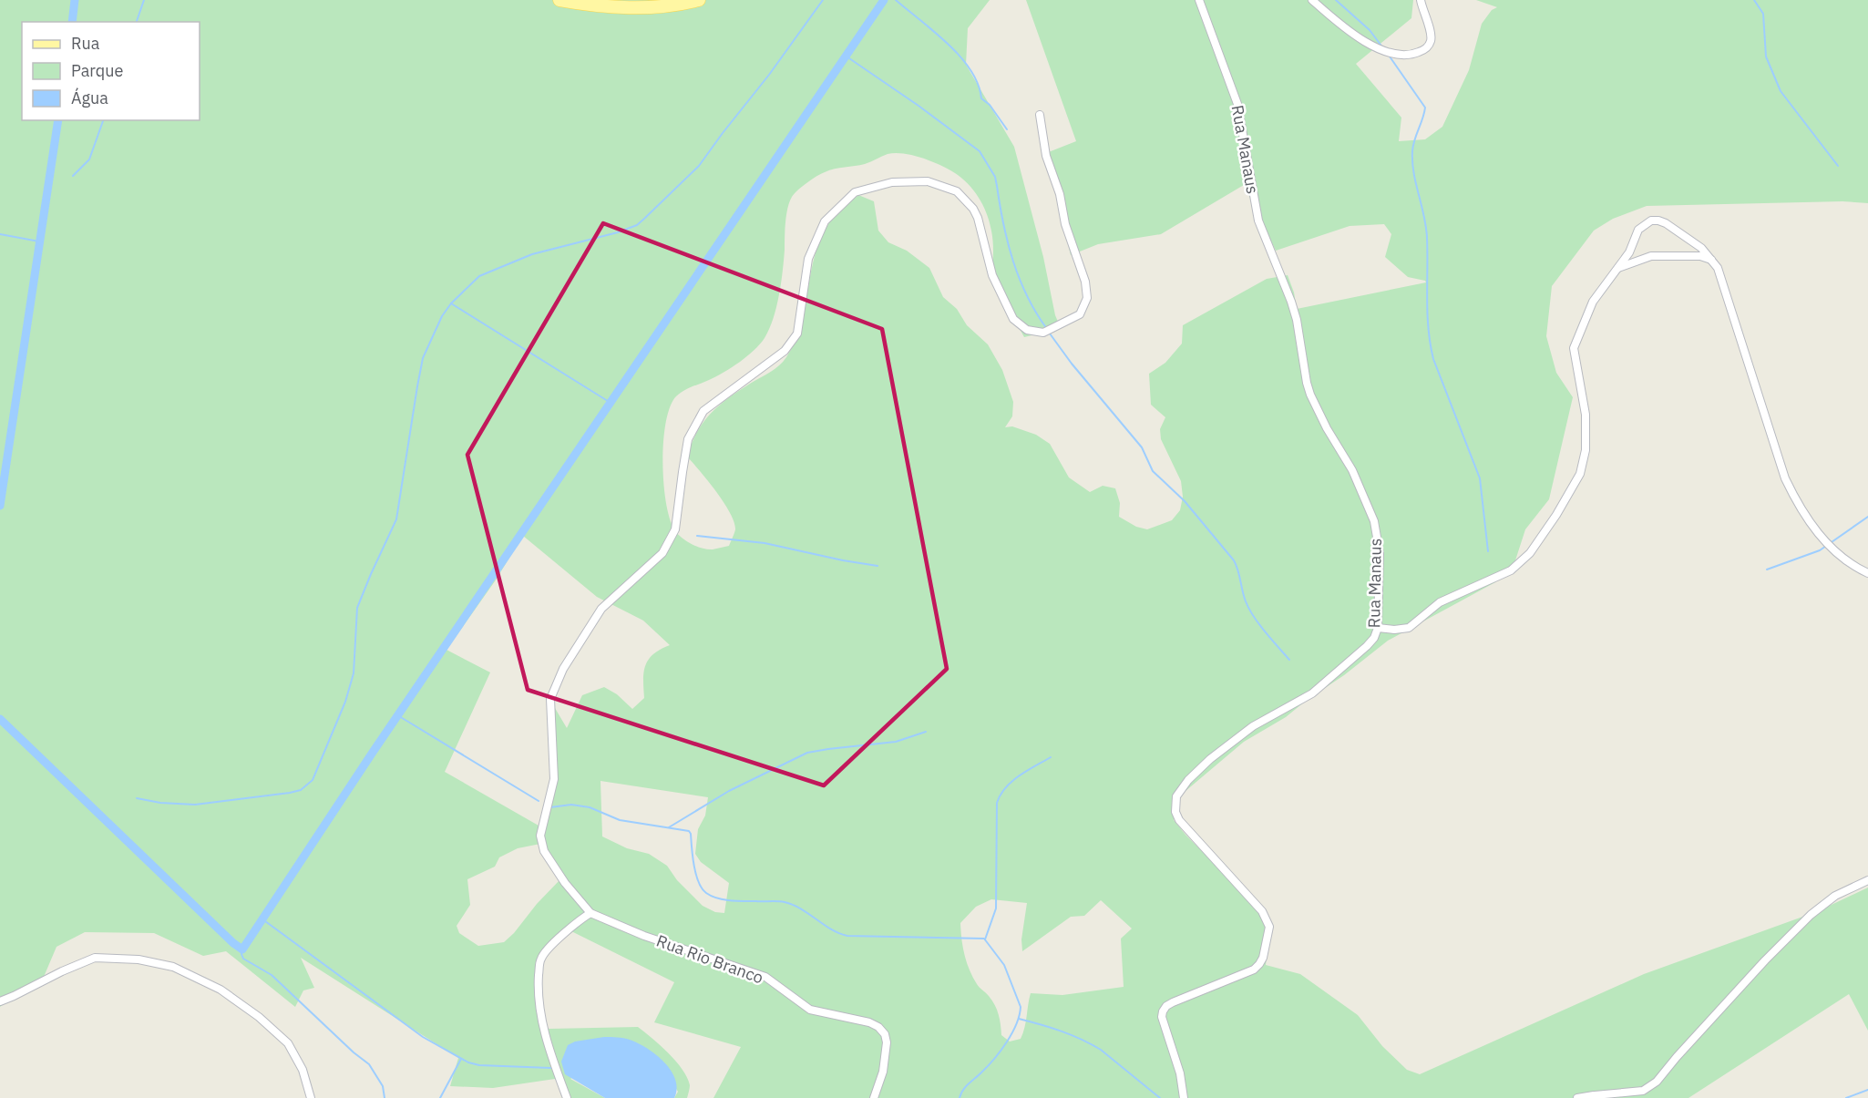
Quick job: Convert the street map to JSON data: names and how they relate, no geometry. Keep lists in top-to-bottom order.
{
  "streets": {
    "street": ["Rua Manaus", "Rua Rio Branco"]
  },
  "legend": ["Rua", "Parque", "Água"]
}
